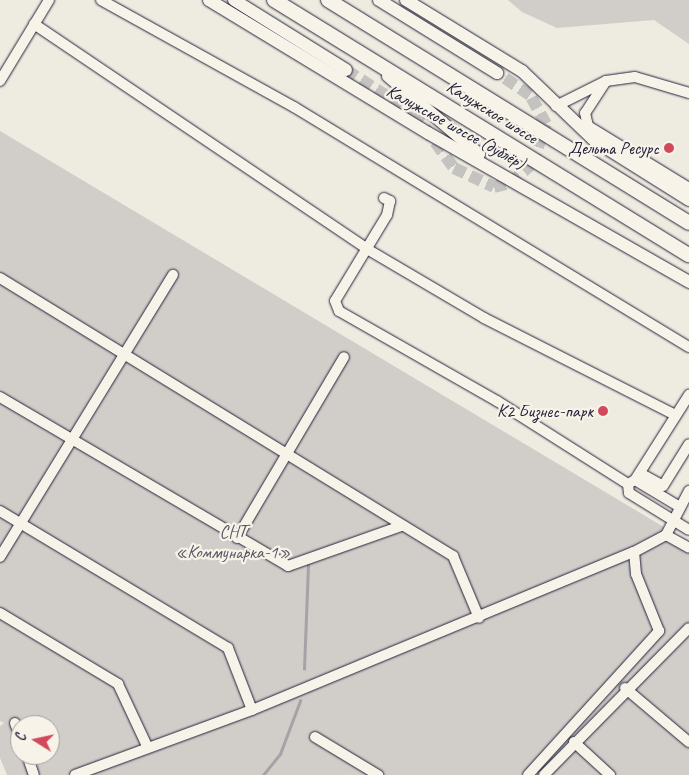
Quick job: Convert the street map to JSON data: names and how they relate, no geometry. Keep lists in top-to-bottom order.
{
  "streets": {
    "highway": ["Калужское шоссе"],
    "main road": ["Калужское шоссе (дублёр)"]
  },
  "parks": ["СНТ «Коммунарка-1»"],
  "places": ["Дельта Ресурс", "К2 Бизнес-парк"],
  "north": "left"
}
